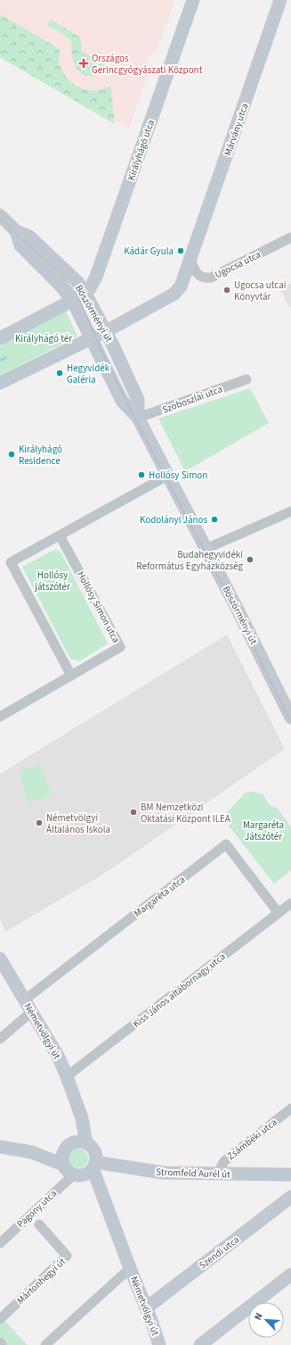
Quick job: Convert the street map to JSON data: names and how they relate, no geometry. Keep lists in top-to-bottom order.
{
  "streets": {
    "street": [
      "Márvány utca",
      "Királyhágó utca",
      "Ugocsa utca",
      "Böszörményi út",
      "Szoboszlai utca",
      "Hollósy Simon utca",
      "Margaréta utca",
      "Kiss János altábornagy utca",
      "Németvölgyi út",
      "Zsámbéki utca",
      "Stromfeld Aurél út",
      "Pagony utca",
      "Szendi utca",
      "Mártonhegyi út"
    ]
  },
  "crossings": [
    ["Márvány utca", "Ugocsa utca"],
    ["Királyhágó utca", "Böszörményi út"],
    ["Böszörményi út", "Szoboszlai utca"],
    ["Margaréta utca", "Kiss János altábornagy utca"],
    ["Margaréta utca", "Németvölgyi út"],
    ["Kiss János altábornagy utca", "Németvölgyi út"],
    ["Németvölgyi út", "Stromfeld Aurél út"],
    ["Németvölgyi út", "Pagony utca"],
    ["Németvölgyi út", "Szendi utca"],
    ["Zsámbéki utca", "Stromfeld Aurél út"],
    ["Stromfeld Aurél út", "Pagony utca"]
  ],
  "parks": ["Királyhágó tér", "Hollósy játszótér", "Margaréta Játszótér"],
  "places": {
    "health": ["Országos Gerincgyógyászati Központ"],
    "other": [
      "Kádár Gyula",
      "Ugocsa utcai Könyvtár",
      "Hegyvidék Galéria",
      "Királyhágó Residence",
      "Hollósy Simon",
      "Kodolányi János",
      "Budahegyvidéki Református Egyházközség",
      "BM Nemzetközi Oktatási Központ ILEA",
      "Németvölgyi Általános Iskola"
    ]
  },
  "north": "top left"
}
